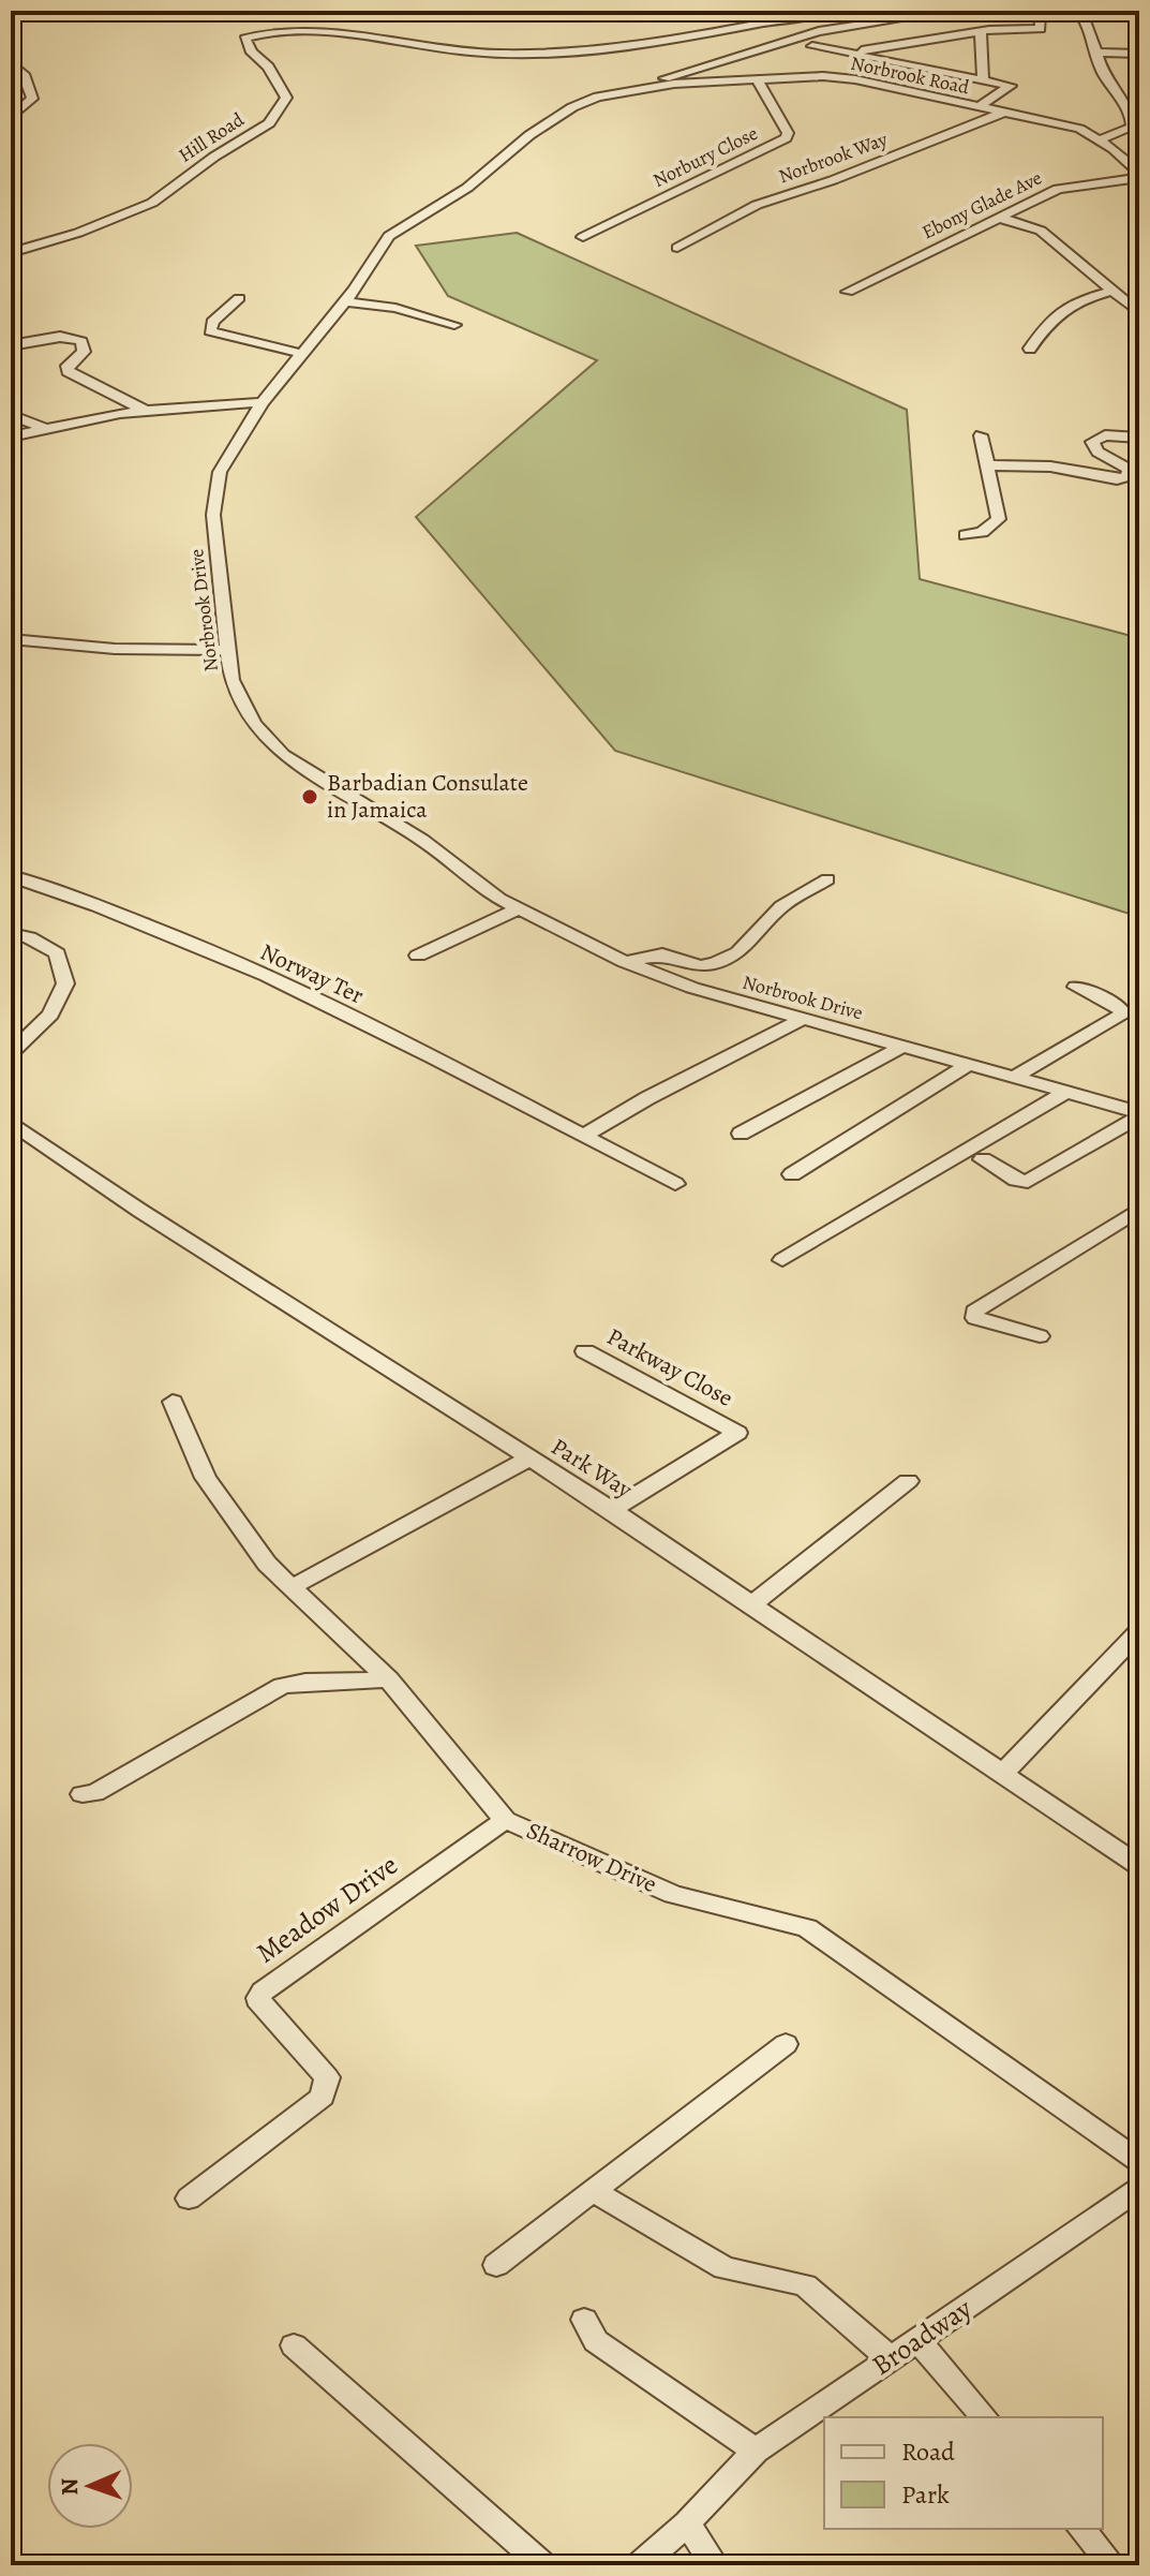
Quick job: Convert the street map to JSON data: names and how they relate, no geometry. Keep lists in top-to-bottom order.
{
  "streets": {
    "street": [
      "Norbrook Road",
      "Hill Road",
      "Norbury Close",
      "Norbrook Way",
      "Ebony Glade Ave",
      "Norbrook Drive",
      "Norway Ter",
      "Parkway Close",
      "Park Way",
      "Sharrow Drive",
      "Meadow Drive",
      "Broadway"
    ]
  },
  "crossings": [
    ["Norbrook Road", "Norbury Close"],
    ["Norbrook Road", "Norbrook Way"],
    ["Norbrook Road", "Ebony Glade Ave"],
    ["Norbrook Road", "Norbrook Drive"],
    ["Parkway Close", "Park Way"],
    ["Sharrow Drive", "Meadow Drive"]
  ],
  "places": ["Barbadian Consulate in Jamaica"],
  "legend": ["Road", "Park"],
  "north": "left"
}
